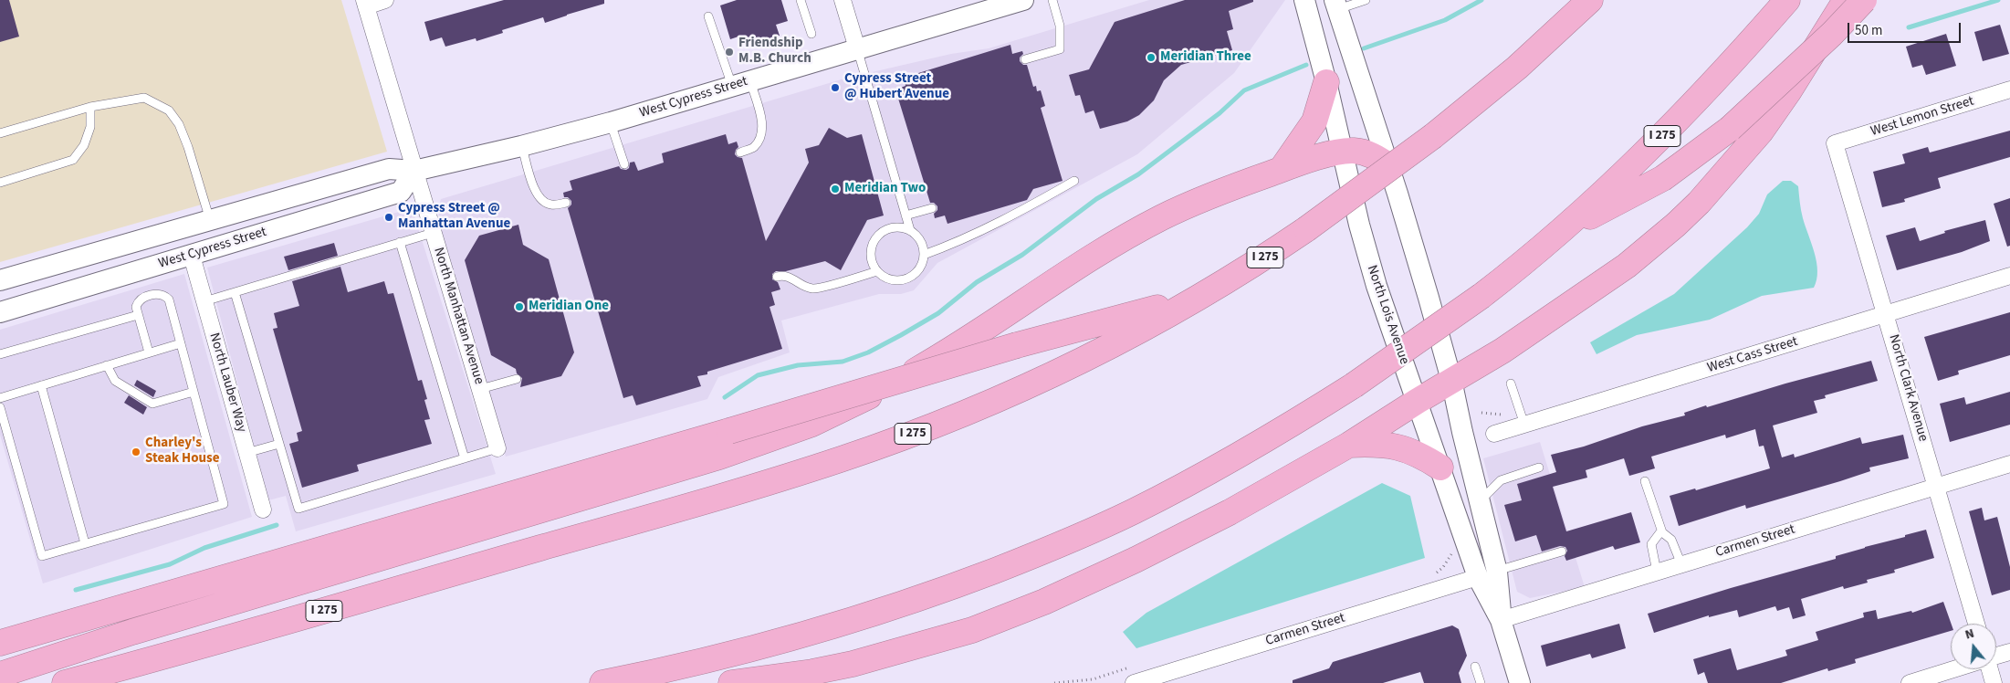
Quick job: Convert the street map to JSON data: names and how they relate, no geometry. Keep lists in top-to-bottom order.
{
  "streets": {
    "highway": ["I 275"],
    "street": [
      "West Cypress Street",
      "West Lemon Street",
      "North Lois Avenue",
      "North Manhattan Avenue",
      "West Cass Street",
      "North Lauber Way",
      "North Clark Avenue",
      "Carmen Street"
    ]
  },
  "crossings": [
    ["West Cypress Street", "North Manhattan Avenue"],
    ["West Cypress Street", "North Lauber Way"],
    ["West Lemon Street", "North Clark Avenue"],
    ["North Lois Avenue", "Carmen Street"],
    ["West Cass Street", "North Clark Avenue"],
    ["North Clark Avenue", "Carmen Street"]
  ],
  "places": [
    "Friendship M.B. Church",
    "Meridian Three",
    "Cypress Street @ Hubert Avenue",
    "Meridian Two",
    "Cypress Street @ Manhattan Avenue",
    "Meridian One",
    "Charley's Steak House"
  ],
  "scale_bar": "50 m",
  "north": "top"
}
